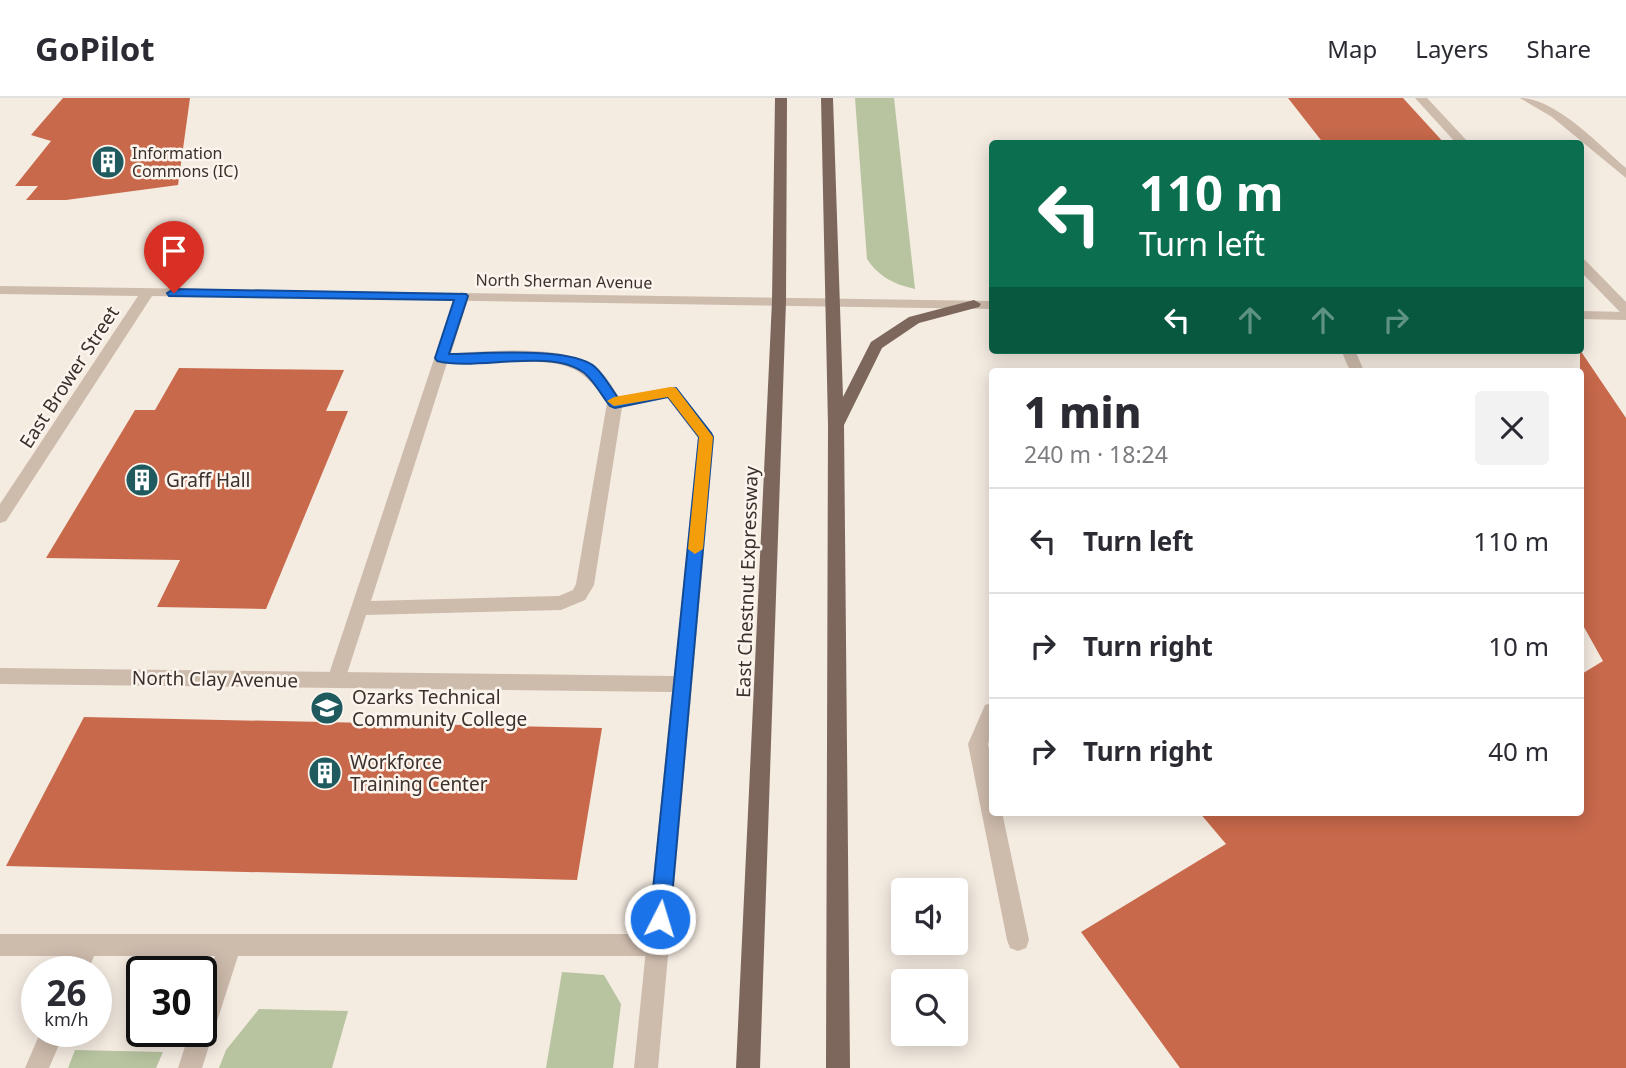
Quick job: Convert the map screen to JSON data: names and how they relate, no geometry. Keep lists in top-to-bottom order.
{
  "streets": {
    "main road": ["East Chestnut Expressway"],
    "street": ["North Sherman Avenue", "East Brower Street", "North Clay Avenue"]
  },
  "crossings": [
    ["North Sherman Avenue", "East Brower Street"],
    ["North Sherman Avenue", "East Chestnut Expressway"]
  ],
  "places": {
    "building": ["Information Commons (IC)", "Graff Hall", "Workforce Training Center"],
    "school or university": ["Ozarks Technical Community College"]
  },
  "page": {
    "header": "GoPilot",
    "nav": ["Map", "Layers", "Share"],
    "turn": ["110 m", "Turn left"],
    "heading": ["1 min", "240 m · 18:24"],
    "list": [
      {
        "name": "Turn left",
        "value": "110 m"
      },
      {
        "name": "Turn right",
        "value": "10 m"
      },
      {
        "name": "Turn right",
        "value": "40 m"
      }
    ],
    "speed": "26 km/h",
    "limit": "30"
  }
}
